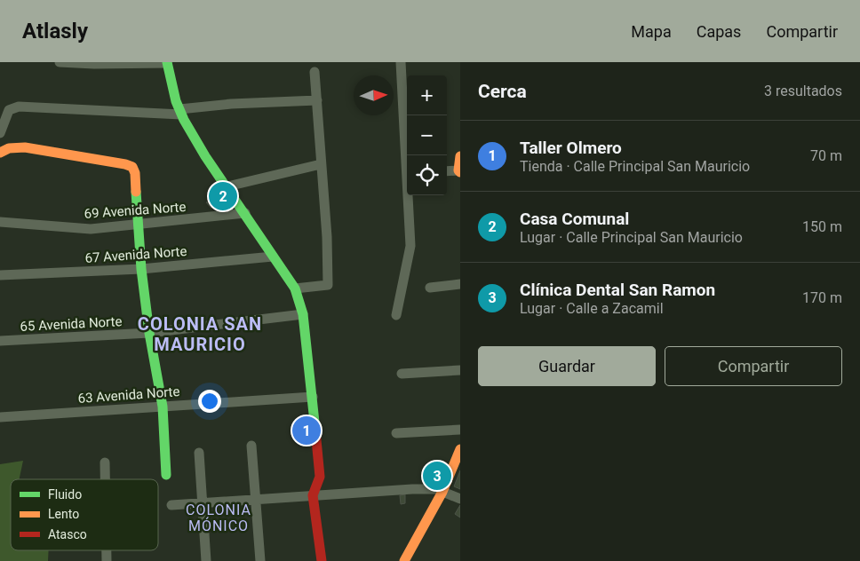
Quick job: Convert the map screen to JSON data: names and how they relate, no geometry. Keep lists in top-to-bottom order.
{
  "streets": {
    "street": [
      "69 Avenida Norte",
      "67 Avenida Norte",
      "65 Avenida Norte",
      "63 Avenida Norte"
    ]
  },
  "districts": ["COLONIA SAN MAURICIO", "COLONIA MÓNICO"],
  "legend": ["Fluido", "Lento", "Atasco"],
  "north": "right",
  "page": {
    "header": "Atlasly",
    "nav": ["Mapa", "Capas", "Compartir"],
    "heading": ["Cerca", "3 resultados"],
    "map_buttons": ["+", "−"],
    "list": [
      {
        "mark": "1",
        "name": "Taller Olmero",
        "note": "Tienda · Calle Principal San Mauricio",
        "value": "70 m"
      },
      {
        "mark": "2",
        "name": "Casa Comunal",
        "note": "Lugar · Calle Principal San Mauricio",
        "value": "150 m"
      },
      {
        "mark": "3",
        "name": "Clínica Dental San Ramon",
        "note": "Lugar · Calle a Zacamil",
        "value": "170 m"
      }
    ],
    "pins": ["2", "1", "3"],
    "buttons": ["Guardar", "Compartir"]
  }
}
